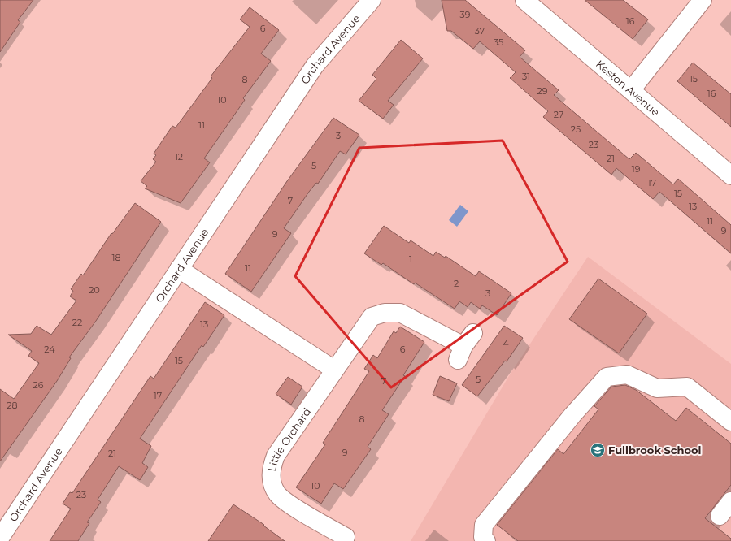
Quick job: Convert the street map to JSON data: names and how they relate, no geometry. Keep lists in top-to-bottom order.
{
  "streets": {
    "street": ["Orchard Avenue", "Keston Avenue", "Little Orchard"]
  },
  "places": {
    "school or university": ["Fullbrook School"]
  },
  "house_numbers": [
    "39",
    "16",
    "6",
    "37",
    "35",
    "31",
    "15",
    "8",
    "29",
    "16",
    "10",
    "27",
    "11",
    "25",
    "3",
    "23",
    "12",
    "21",
    "5",
    "19",
    "17",
    "15",
    "7",
    "13",
    "11",
    "9",
    "9",
    "18",
    "1",
    "11",
    "2",
    "20",
    "3",
    "22",
    "13",
    "4",
    "24",
    "6",
    "15",
    "5",
    "7",
    "26",
    "17",
    "28",
    "8",
    "9",
    "21",
    "10",
    "23"
  ]
}
